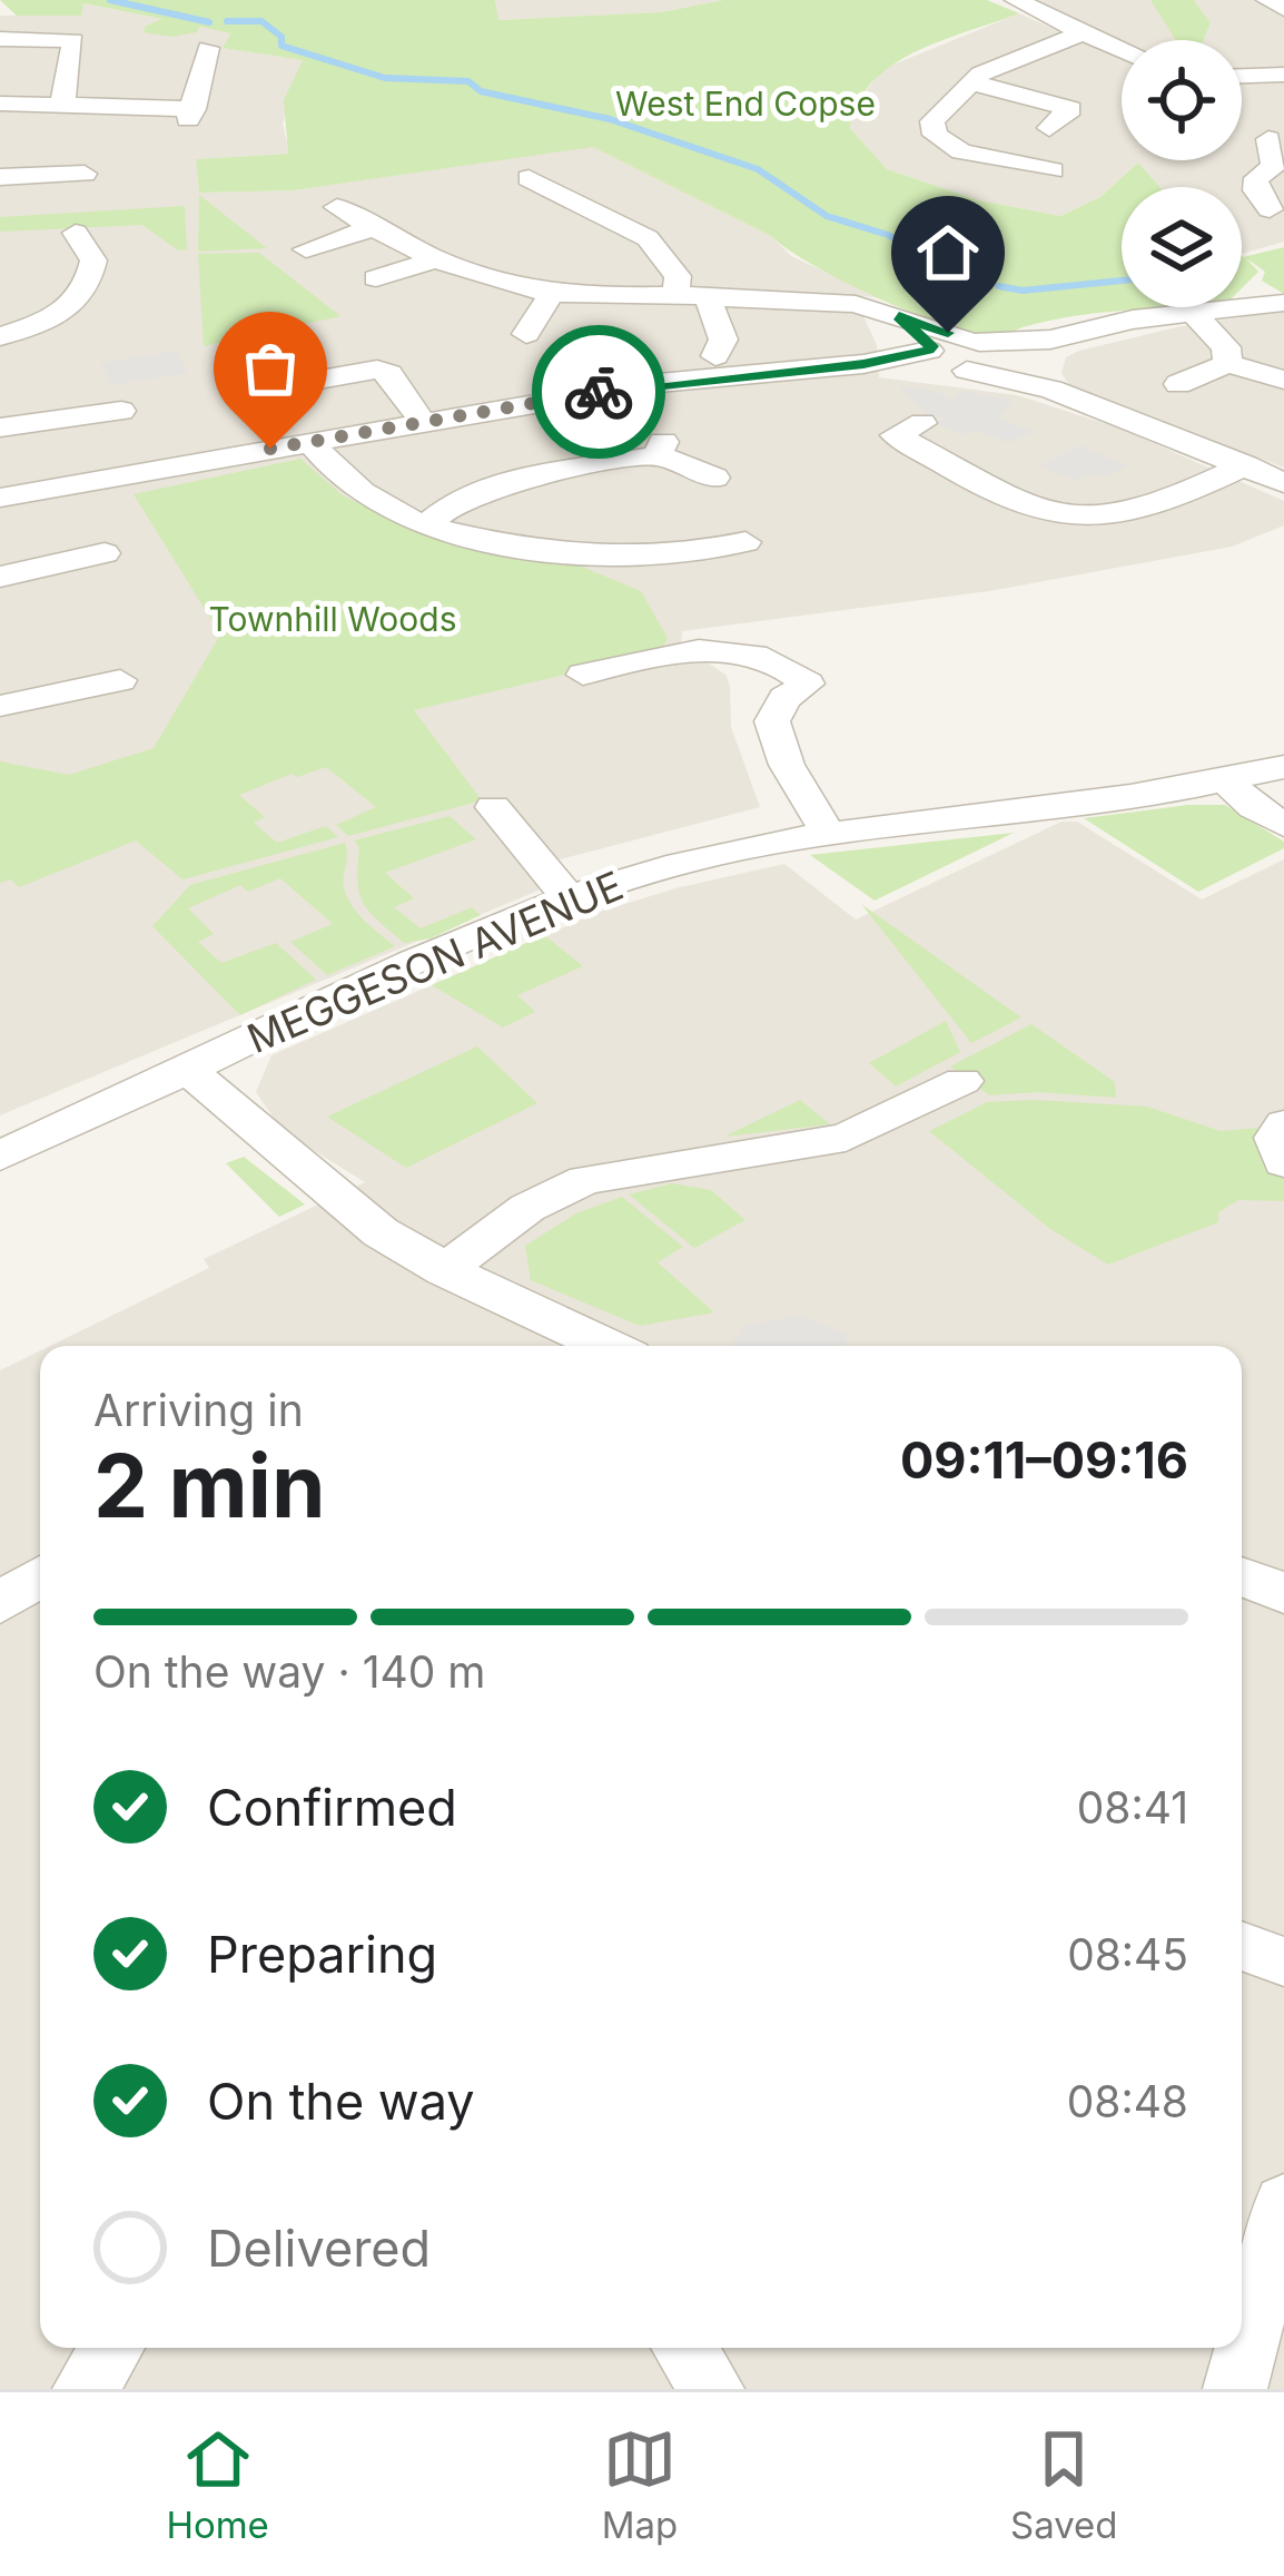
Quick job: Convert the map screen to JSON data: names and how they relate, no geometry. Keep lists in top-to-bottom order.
{
  "streets": {
    "street": ["MEGGESON AVENUE"]
  },
  "parks": ["West End Copse", "Townhill Woods"],
  "page": {
    "heading": ["2 min", "Arriving in", "09:11–09:16"],
    "bar": "On the way · 140 m",
    "list": [
      ["Confirmed", "08:41"],
      ["Preparing", "08:45"],
      ["On the way", "08:48"],
      "Delivered"
    ],
    "tabs": ["Home", "Map", "Saved"]
  }
}
